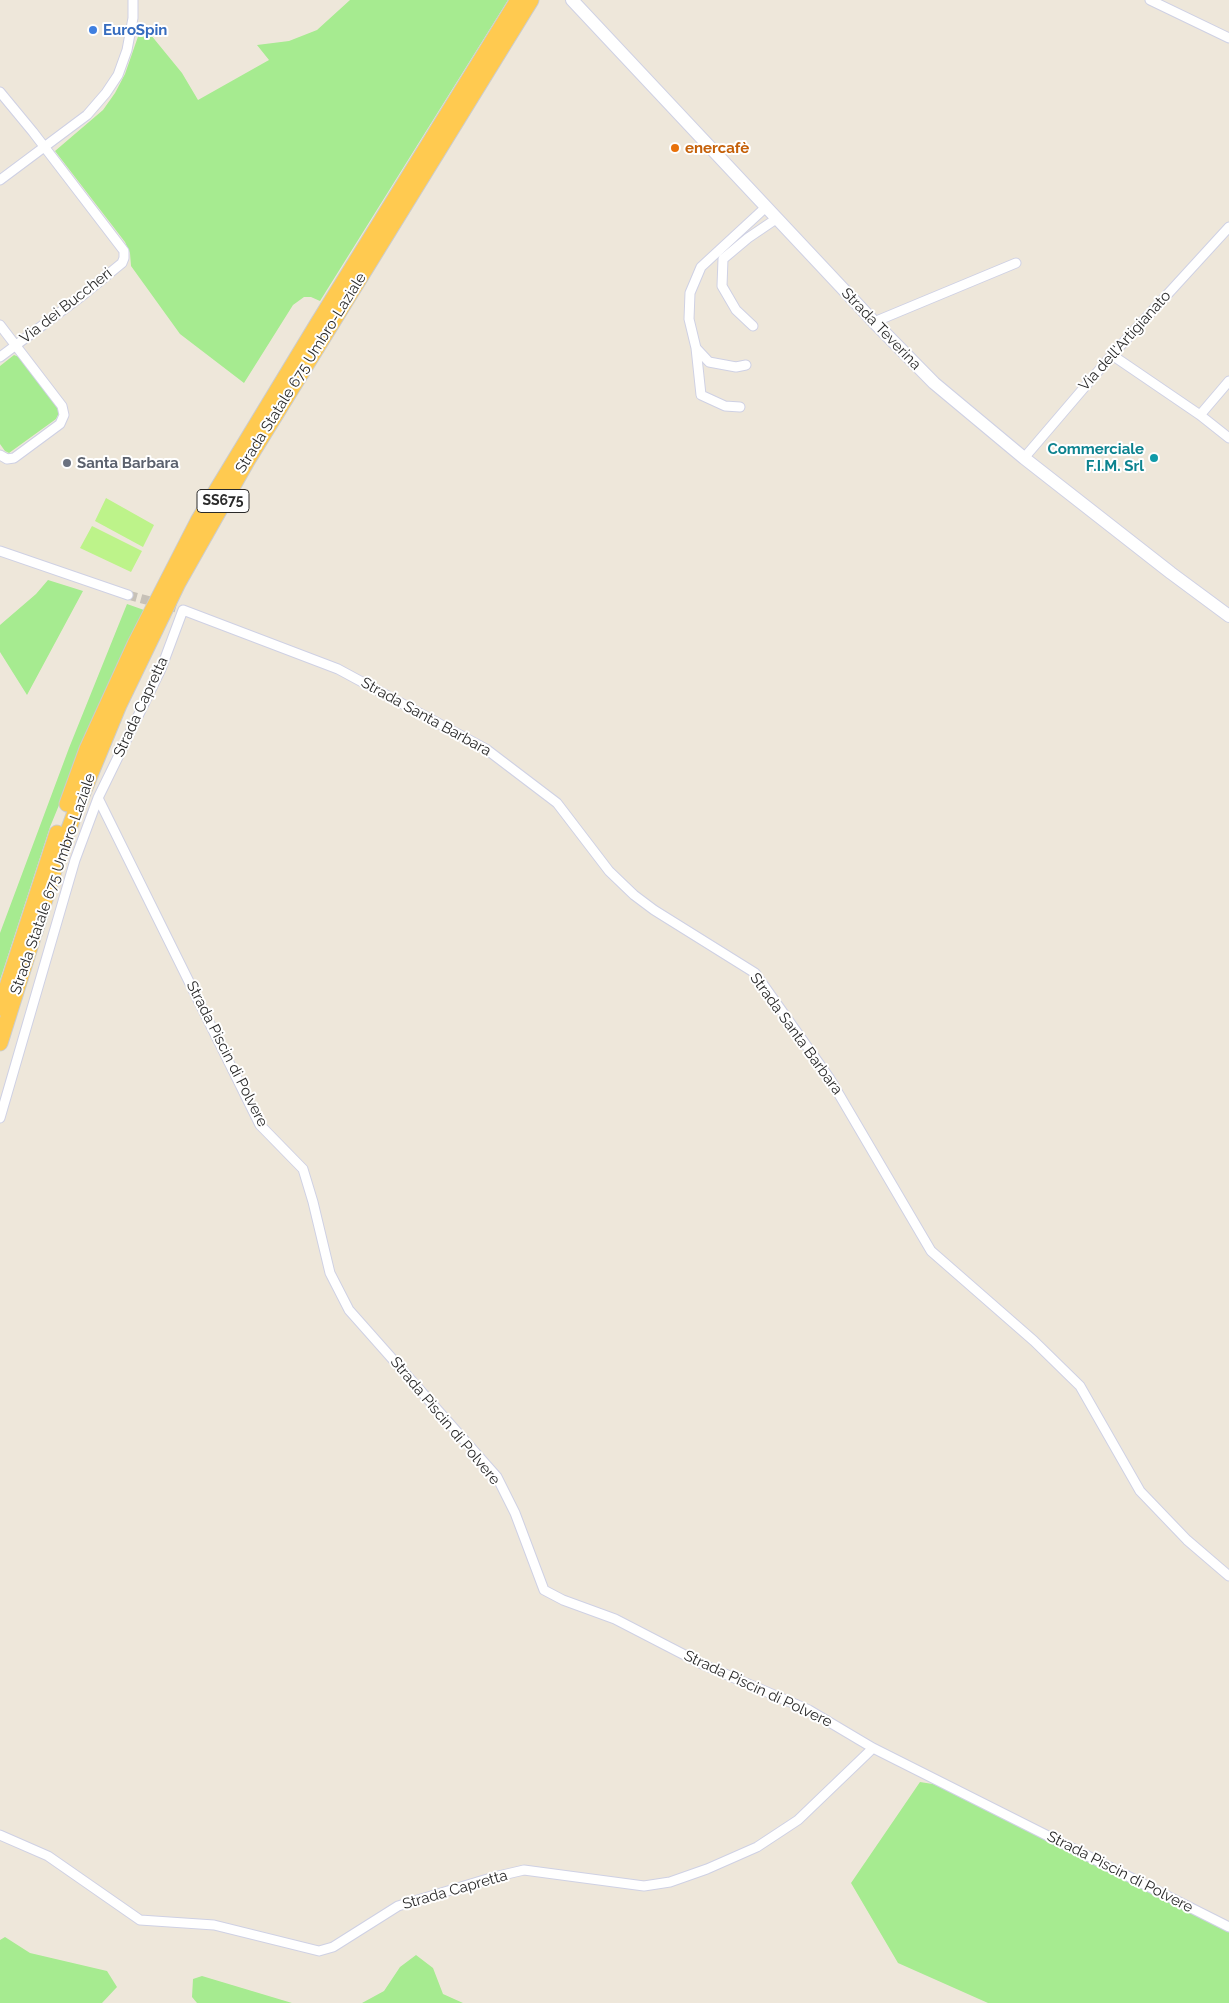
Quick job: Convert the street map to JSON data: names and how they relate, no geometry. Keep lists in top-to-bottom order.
{
  "streets": {
    "highway": ["Strada Statale 675 Umbro-Laziale", "SS675"],
    "main road": ["Strada Teverina"],
    "street": [
      "Via dei Buccheri",
      "Via dell'Artigianato",
      "Strada Capretta",
      "Strada Santa Barbara",
      "Strada Piscin di Polvere"
    ]
  },
  "crossings": [
    ["Strada Teverina", "Via dell'Artigianato"],
    ["Strada Capretta", "Strada Santa Barbara"],
    ["Strada Capretta", "Strada Piscin di Polvere"]
  ],
  "places": [
    "EuroSpin",
    "enercafè",
    "Commerciale F.I.M. Srl",
    "Santa Barbara"
  ]
}
